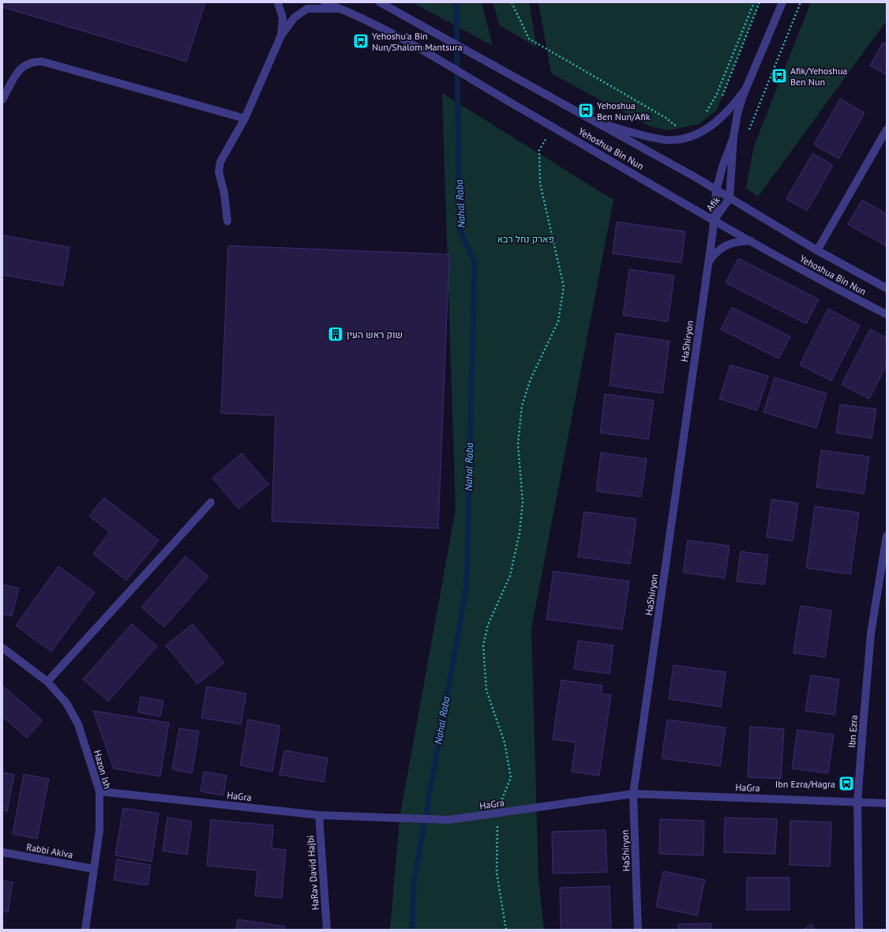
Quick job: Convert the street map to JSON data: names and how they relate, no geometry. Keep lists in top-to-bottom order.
{
  "streets": {
    "street": [
      "Yehoshua Bin Nun",
      "Afik",
      "HaShiryon",
      "Ibn Ezra",
      "Hazon Ish",
      "HaGra",
      "Rabbi Akiva",
      "HaRav David Hajbi"
    ]
  },
  "crossings": [
    ["Yehoshua Bin Nun", "Afik"],
    ["Yehoshua Bin Nun", "HaShiryon"],
    ["Afik", "HaShiryon"],
    ["HaShiryon", "HaGra"],
    ["Ibn Ezra", "HaGra"],
    ["Hazon Ish", "HaGra"],
    ["Hazon Ish", "Rabbi Akiva"],
    ["HaGra", "HaRav David Hajbi"]
  ],
  "water": ["Nahal Raba"],
  "parks": ["פארק נחל רבא"],
  "places": {
    "bus stop": [
      "Yehoshu'a Bin Nun/Shalom Mantsura",
      "Afik/Yehoshua Ben Nun",
      "Yehoshua Ben Nun/Afik",
      "Ibn Ezra/Hagra"
    ],
    "building": ["שוק ראש העין"]
  }
}
